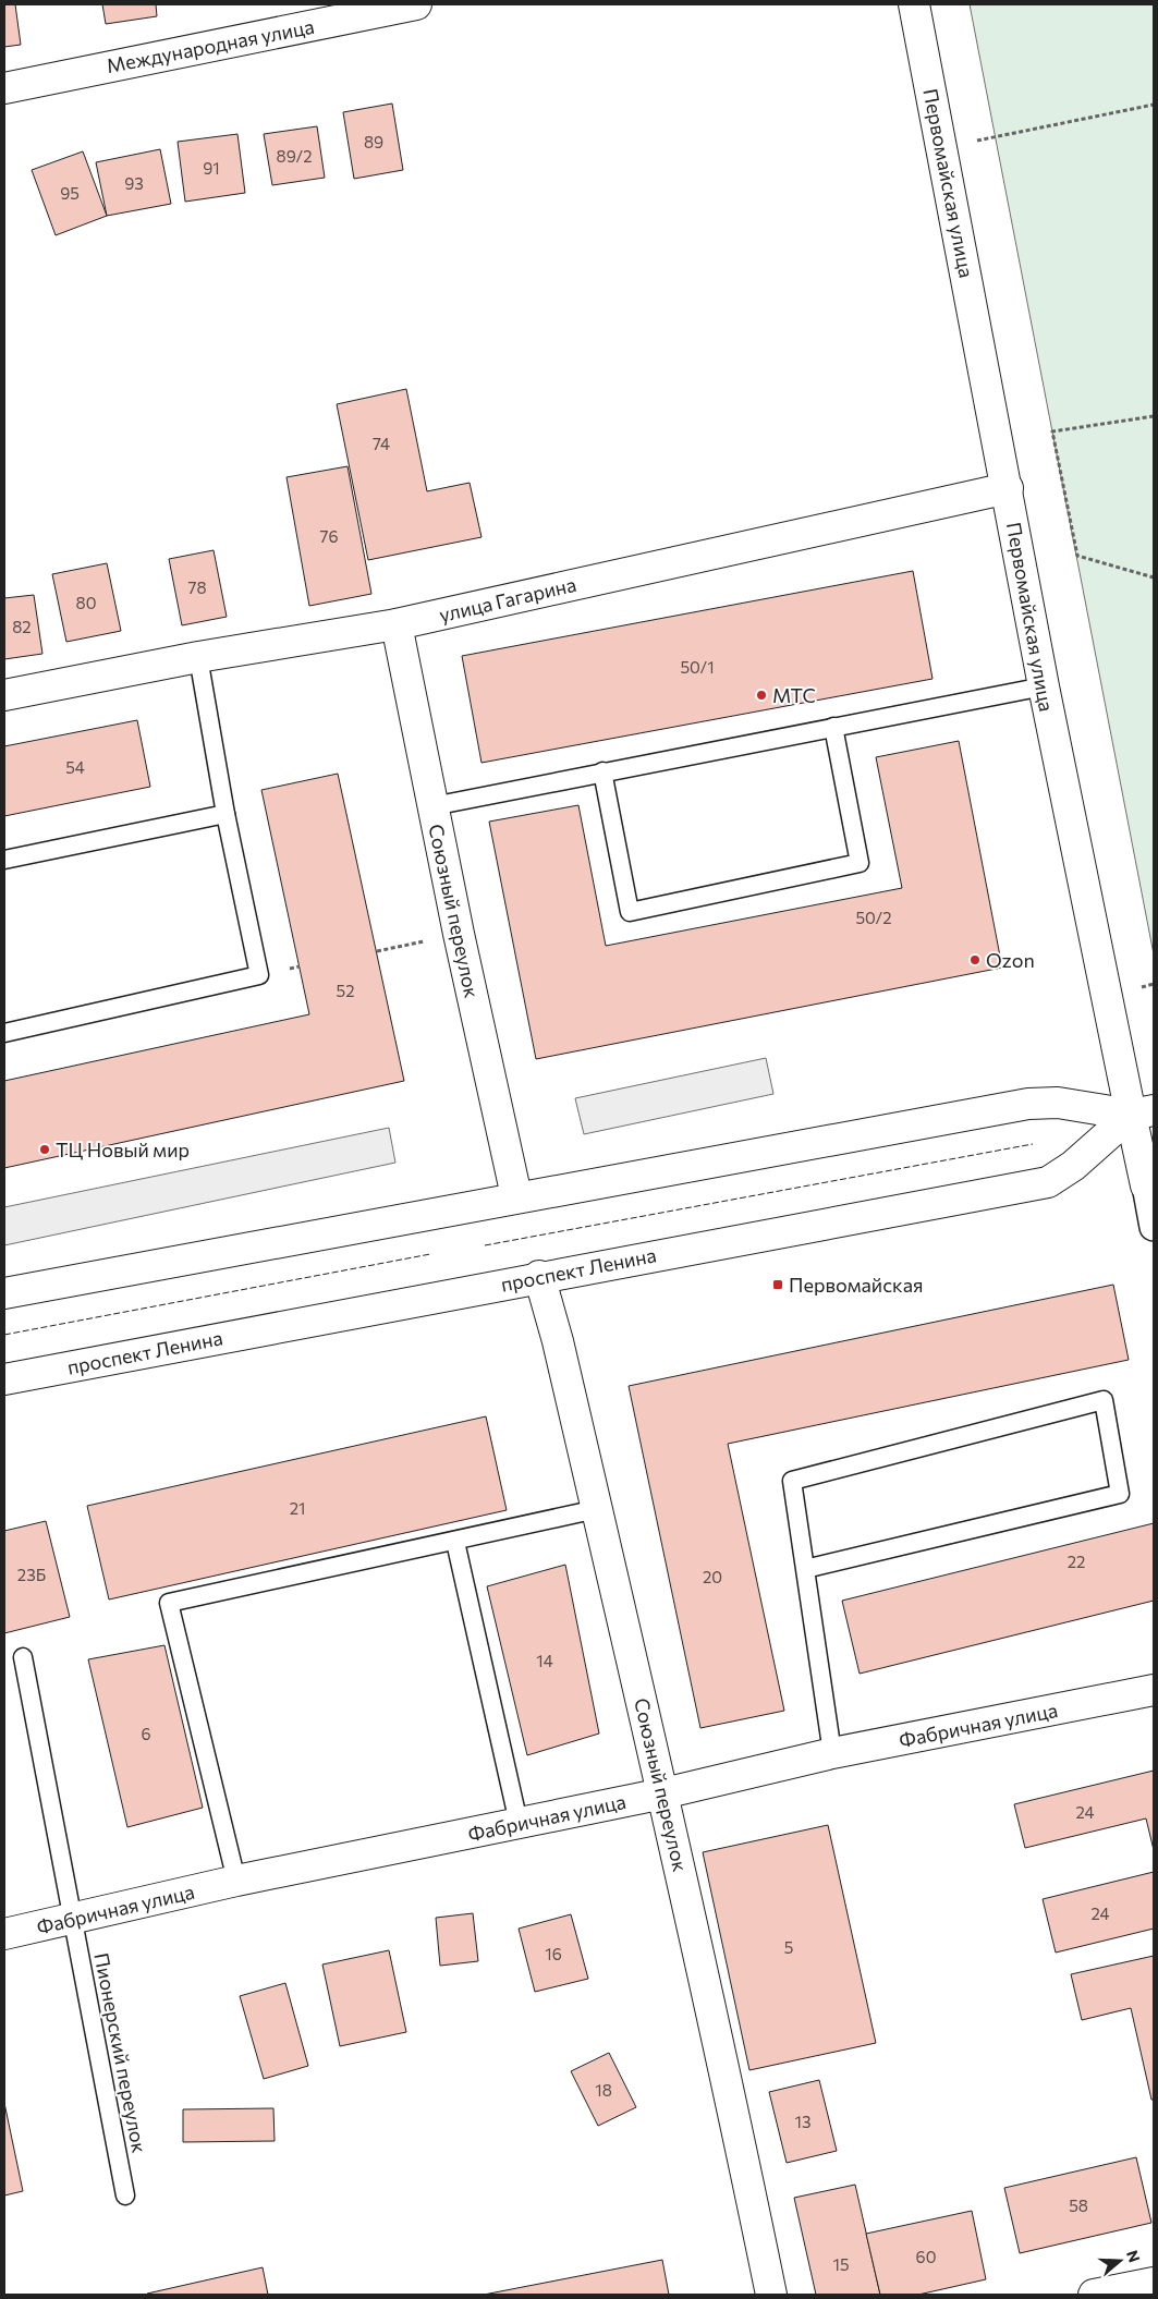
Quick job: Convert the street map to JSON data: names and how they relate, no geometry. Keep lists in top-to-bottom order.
{
  "streets": {
    "street": [
      "Международная улица",
      "Первомайская улица",
      "улица Гагарина",
      "Союзный переулок",
      "проспект Ленина",
      "Фабричная улица"
    ],
    "lane": ["Пионерский переулок"]
  },
  "crossings": [
    ["Первомайская улица", "улица Гагарина"],
    ["Первомайская улица", "проспект Ленина"],
    ["улица Гагарина", "Союзный переулок"],
    ["Союзный переулок", "проспект Ленина"],
    ["Союзный переулок", "Фабричная улица"],
    ["Фабричная улица", "Пионерский переулок"]
  ],
  "places": {
    "other": ["МТС", "Ozon", "ТЦ Новый мир"],
    "transit": ["Первомайская"]
  },
  "house_numbers": [
    "89",
    "89/2",
    "91",
    "93",
    "95",
    "74",
    "76",
    "78",
    "80",
    "82",
    "50/1",
    "54",
    "50/2",
    "52",
    "21",
    "22",
    "23Б",
    "20",
    "14",
    "6",
    "24",
    "24",
    "5",
    "16",
    "18",
    "13",
    "58",
    "60",
    "15"
  ],
  "north": "right"
}
